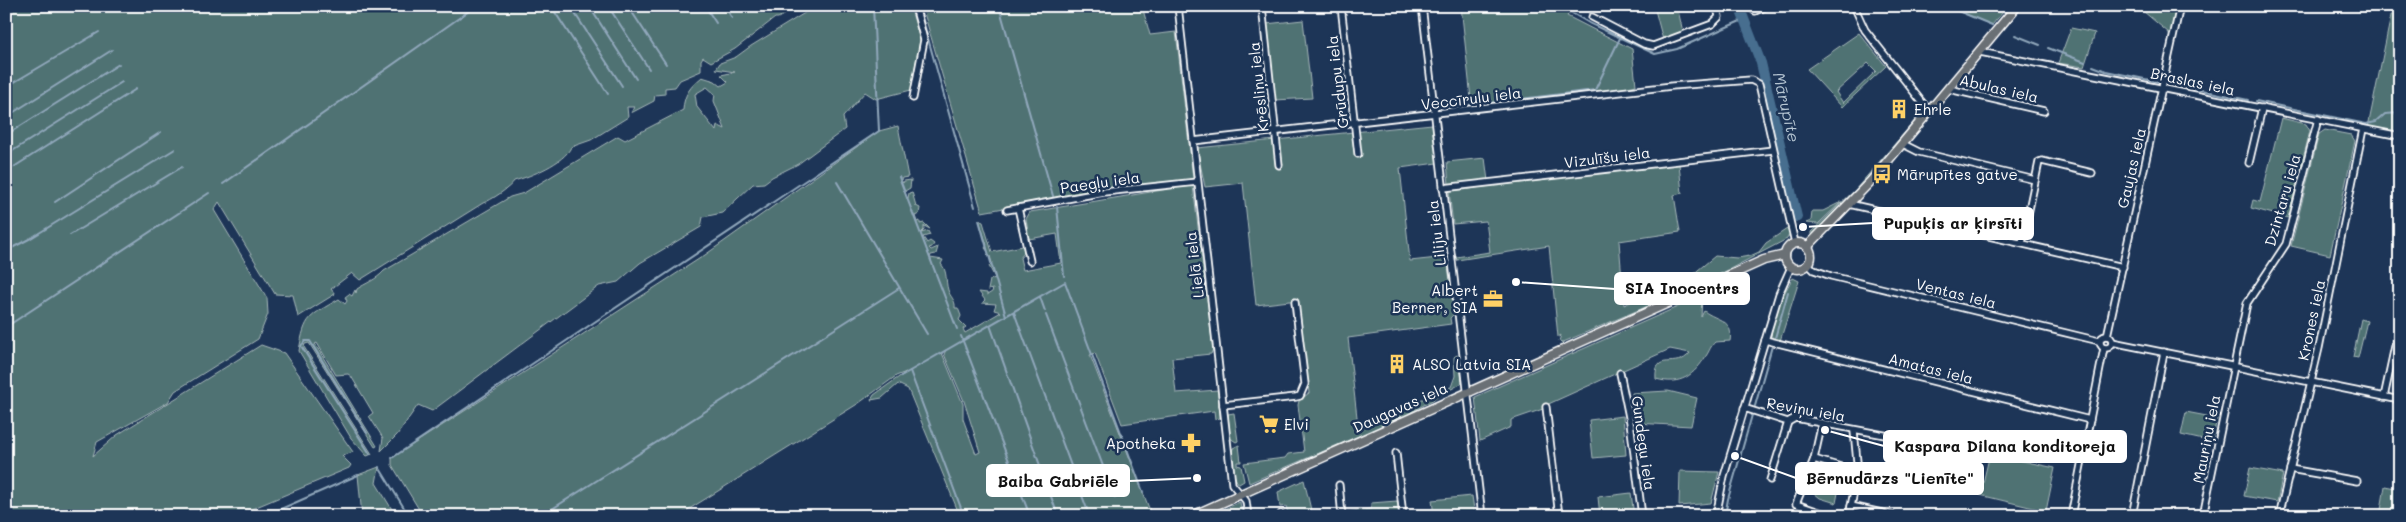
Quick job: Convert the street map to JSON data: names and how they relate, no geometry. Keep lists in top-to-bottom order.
{
  "streets": {
    "main road": ["Daugavas iela"],
    "street": [
      "Braslas iela",
      "Grūdupu iela",
      "Krēsliņu iela",
      "Abulas iela",
      "Veccīruļu iela",
      "Vizulīšu iela",
      "Gaujas iela",
      "Paegļu iela",
      "Dzintaru iela",
      "Liliju iela",
      "Lielā iela",
      "Ventas iela",
      "Krones iela",
      "Amatas iela",
      "Reviņu iela",
      "Mauriņu iela",
      "Gundegu iela"
    ]
  },
  "crossings": [
    ["Braslas iela", "Gaujas iela"],
    ["Braslas iela", "Dzintaru iela"],
    ["Braslas iela", "Krones iela"],
    ["Grūdupu iela", "Veccīruļu iela"],
    ["Krēsliņu iela", "Veccīruļu iela"],
    ["Veccīruļu iela", "Vizulīšu iela"],
    ["Veccīruļu iela", "Liliju iela"],
    ["Veccīruļu iela", "Lielā iela"],
    ["Vizulīšu iela", "Liliju iela"],
    ["Gaujas iela", "Ventas iela"],
    ["Paegļu iela", "Lielā iela"],
    ["Dzintaru iela", "Mauriņu iela"],
    ["Liliju iela", "Daugavas iela"],
    ["Lielā iela", "Daugavas iela"],
    ["Ventas iela", "Daugavas iela"]
  ],
  "water": ["Mārupīte"],
  "places": {
    "building": ["Ehrle", "ALSO Latvia SIA"],
    "bus stop": ["Mārupītes gatve"],
    "other": [
      "Pupuķis ar ķirsīti",
      "SIA Inocentrs",
      "Kaspara Dilana konditoreja",
      "Bērnudārzs \"Lienīte\"",
      "Baiba Gabriēle"
    ],
    "office": ["Albert Berner, SIA"],
    "supermarket": ["Elvi"],
    "pharmacy": ["Apotheka"]
  }
}
